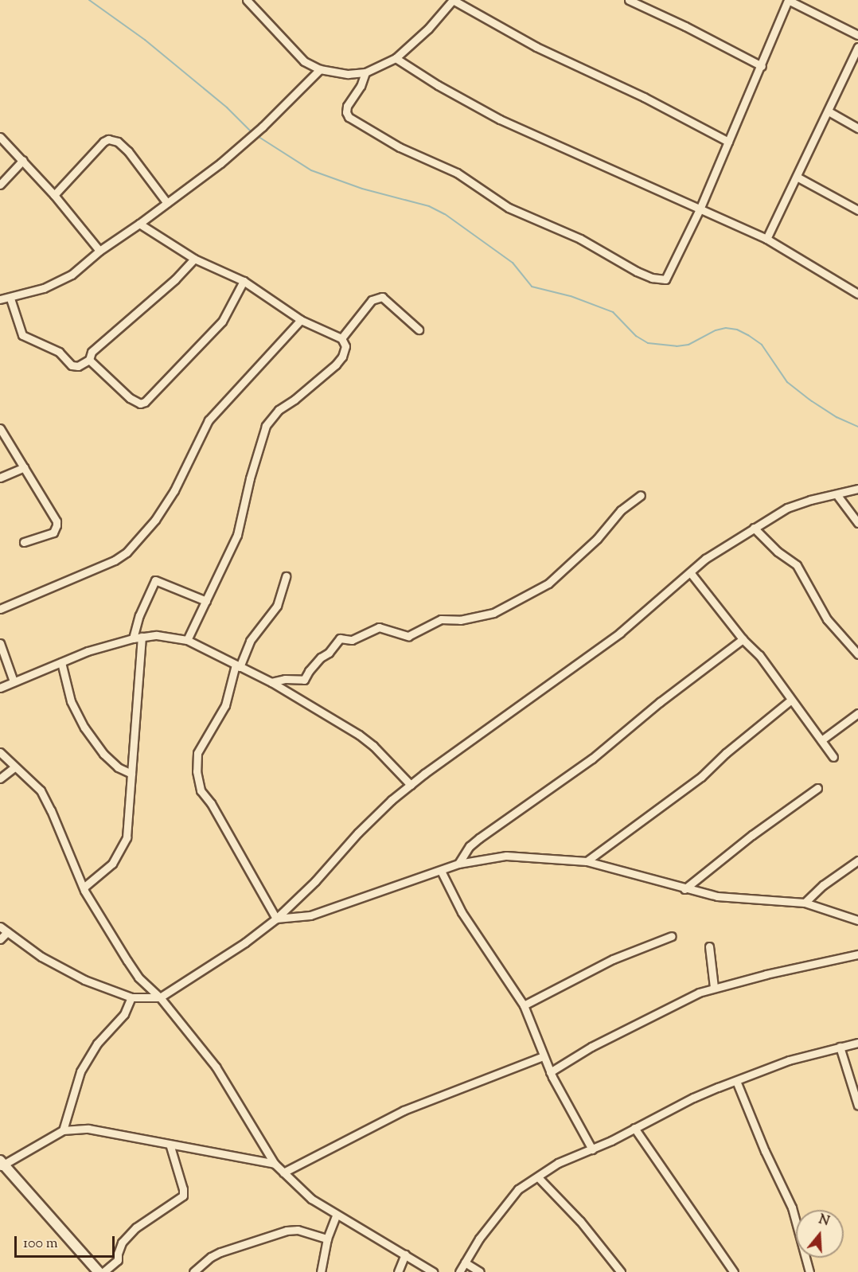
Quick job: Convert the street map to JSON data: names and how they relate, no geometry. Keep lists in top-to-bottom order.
{
  "scale_bar": "100 m",
  "north": "top"
}
